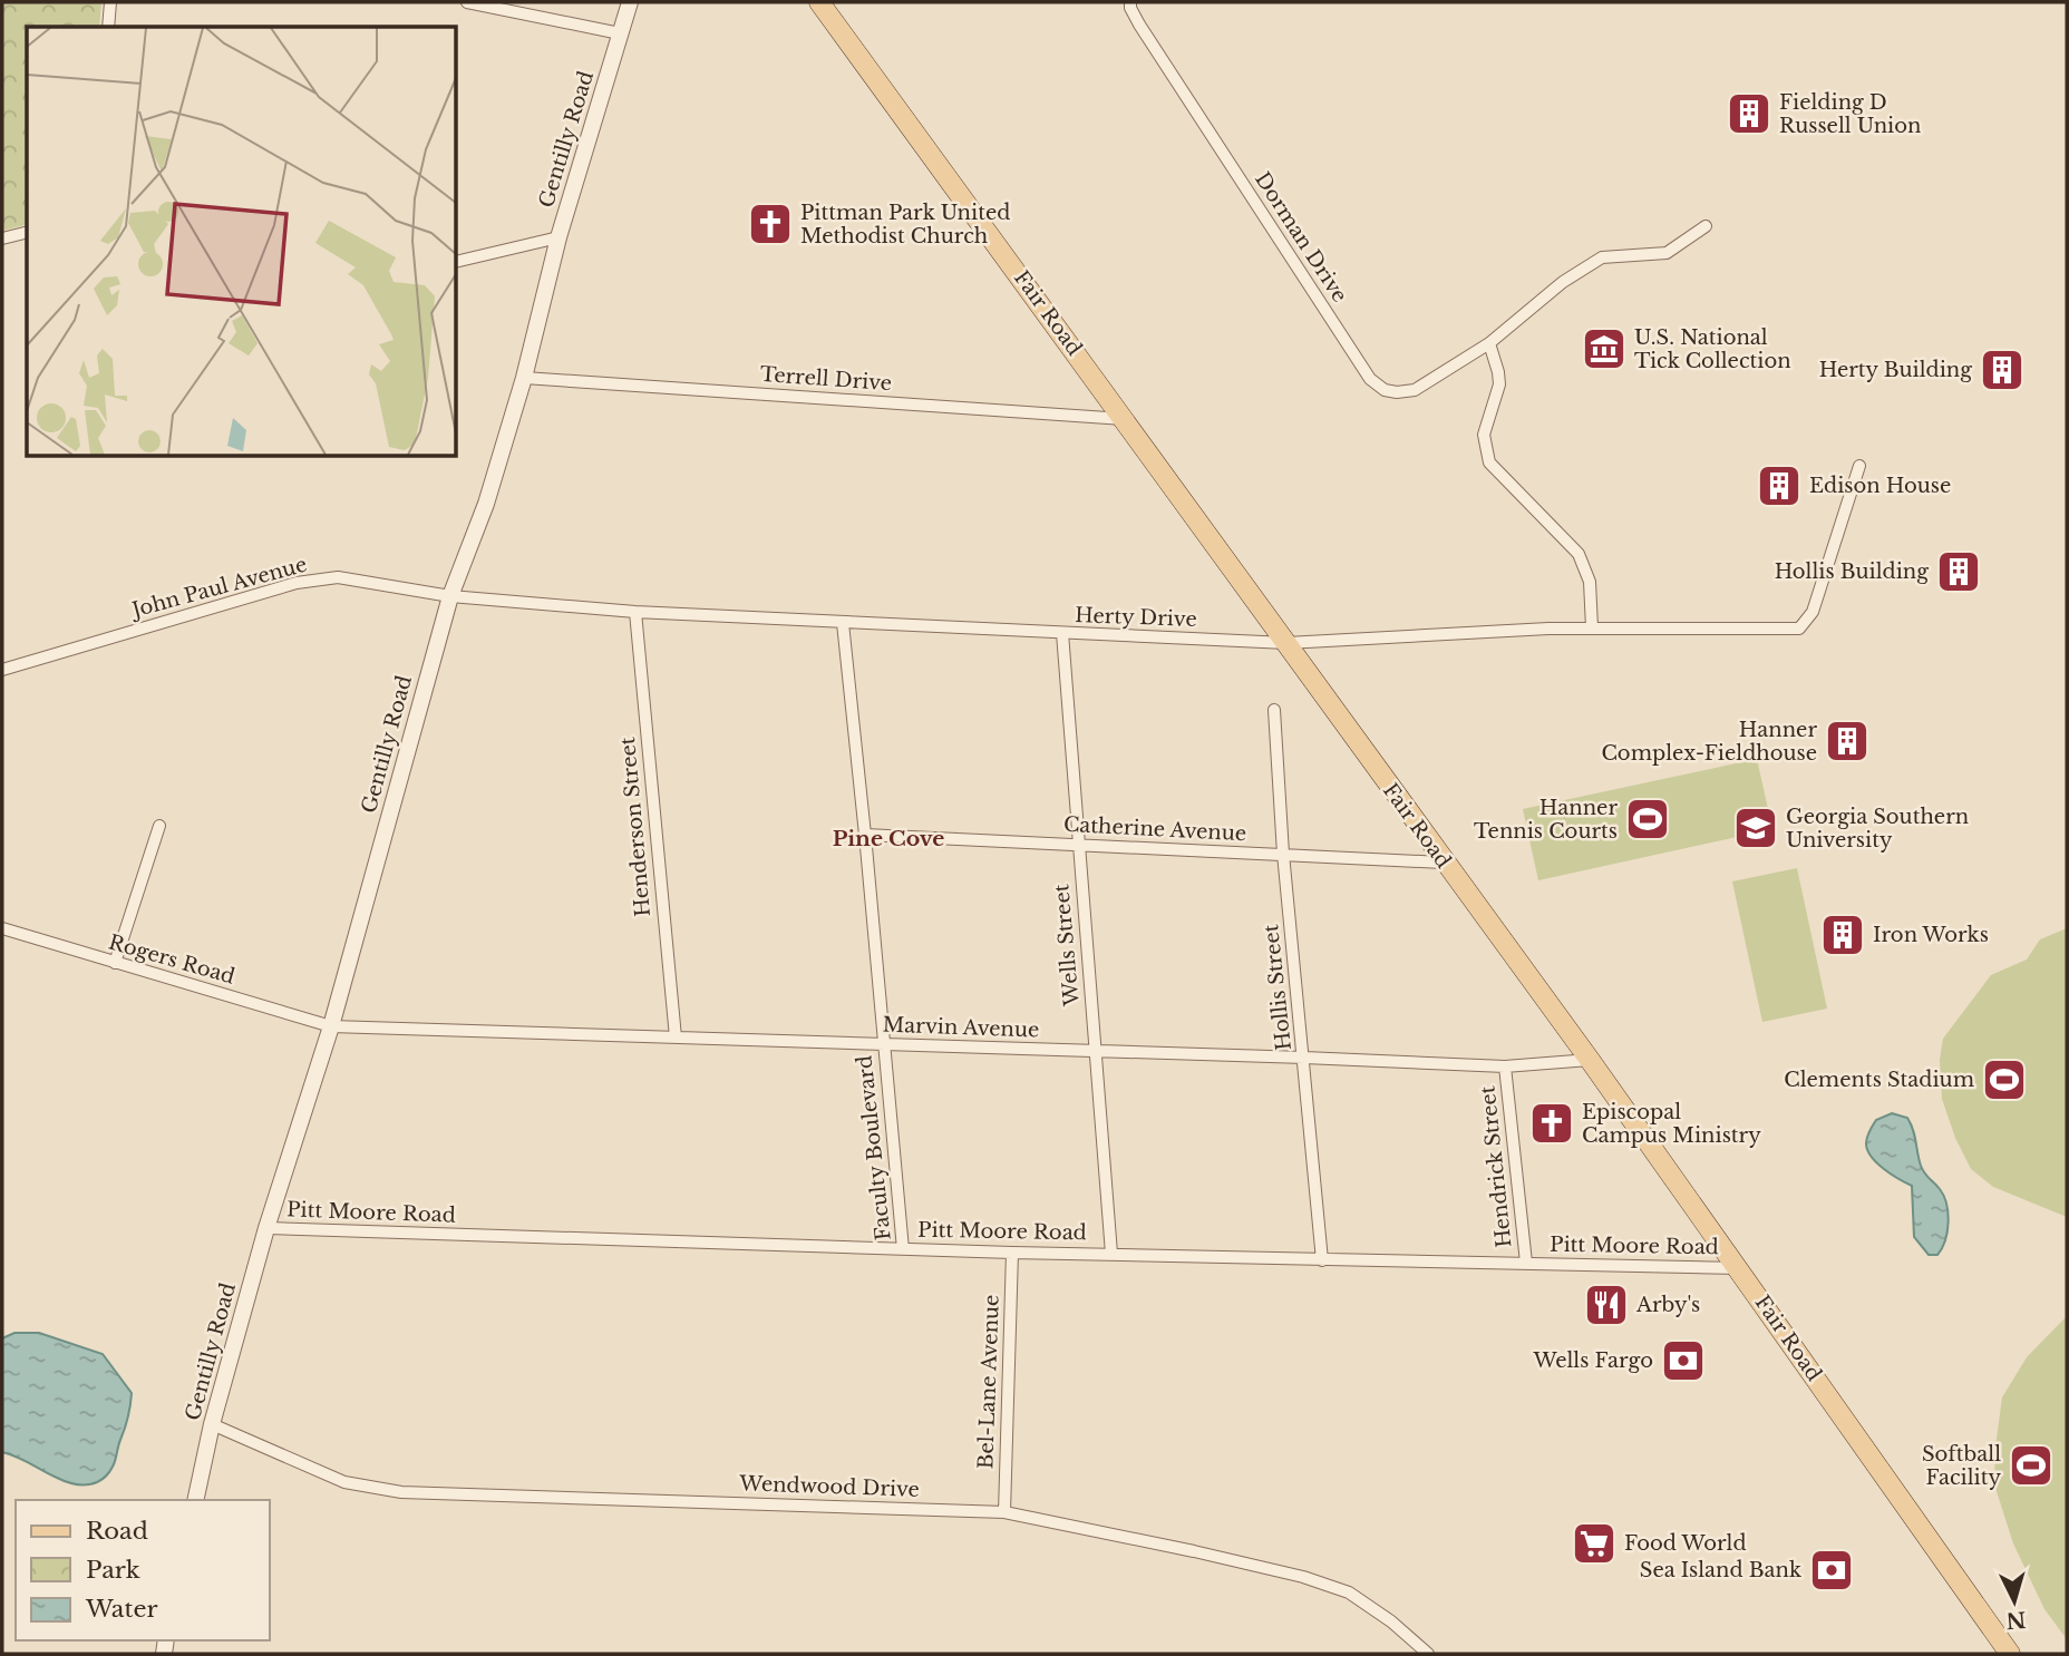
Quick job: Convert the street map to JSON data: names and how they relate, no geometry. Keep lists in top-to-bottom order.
{
  "streets": {
    "main road": ["Fair Road"],
    "street": [
      "Gentilly Road",
      "Dorman Drive",
      "Terrell Drive",
      "John Paul Avenue",
      "Herty Drive",
      "Henderson Street",
      "Catherine Avenue",
      "Wells Street",
      "Rogers Road",
      "Hollis Street",
      "Marvin Avenue",
      "Faculty Boulevard",
      "Hendrick Street",
      "Pitt Moore Road",
      "Bel-Lane Avenue",
      "Wendwood Drive"
    ]
  },
  "crossings": [
    ["Gentilly Road", "Terrell Drive"],
    ["Gentilly Road", "John Paul Avenue"],
    ["Gentilly Road", "Herty Drive"],
    ["Gentilly Road", "Rogers Road"],
    ["Gentilly Road", "Marvin Avenue"],
    ["Gentilly Road", "Pitt Moore Road"],
    ["Gentilly Road", "Wendwood Drive"],
    ["Fair Road", "Terrell Drive"],
    ["Fair Road", "Herty Drive"],
    ["Fair Road", "Catherine Avenue"],
    ["Fair Road", "Marvin Avenue"],
    ["Fair Road", "Pitt Moore Road"],
    ["John Paul Avenue", "Herty Drive"],
    ["Herty Drive", "Henderson Street"],
    ["Herty Drive", "Wells Street"],
    ["Herty Drive", "Faculty Boulevard"],
    ["Henderson Street", "Marvin Avenue"],
    ["Catherine Avenue", "Wells Street"],
    ["Catherine Avenue", "Hollis Street"],
    ["Catherine Avenue", "Faculty Boulevard"],
    ["Wells Street", "Marvin Avenue"],
    ["Wells Street", "Pitt Moore Road"],
    ["Rogers Road", "Marvin Avenue"],
    ["Hollis Street", "Marvin Avenue"],
    ["Hollis Street", "Pitt Moore Road"],
    ["Marvin Avenue", "Faculty Boulevard"],
    ["Marvin Avenue", "Hendrick Street"],
    ["Faculty Boulevard", "Pitt Moore Road"],
    ["Hendrick Street", "Pitt Moore Road"],
    ["Pitt Moore Road", "Bel-Lane Avenue"],
    ["Bel-Lane Avenue", "Wendwood Drive"]
  ],
  "districts": ["Pine Cove"],
  "places": {
    "building": [
      "Fielding D Russell Union",
      "Herty Building",
      "Edison House",
      "Hollis Building",
      "Hanner Complex-Fieldhouse",
      "Iron Works"
    ],
    "church": ["Pittman Park United Methodist Church", "Episcopal Campus Ministry"],
    "museum": ["U.S. National Tick Collection"],
    "sports": ["Hanner Tennis Courts", "Clements Stadium", "Softball Facility"],
    "school or university": ["Georgia Southern University"],
    "restaurant": ["Arby's"],
    "bank": ["Wells Fargo", "Sea Island Bank"],
    "supermarket": ["Food World"]
  },
  "legend": ["Road", "Park", "Water"],
  "north": "bottom"
}
